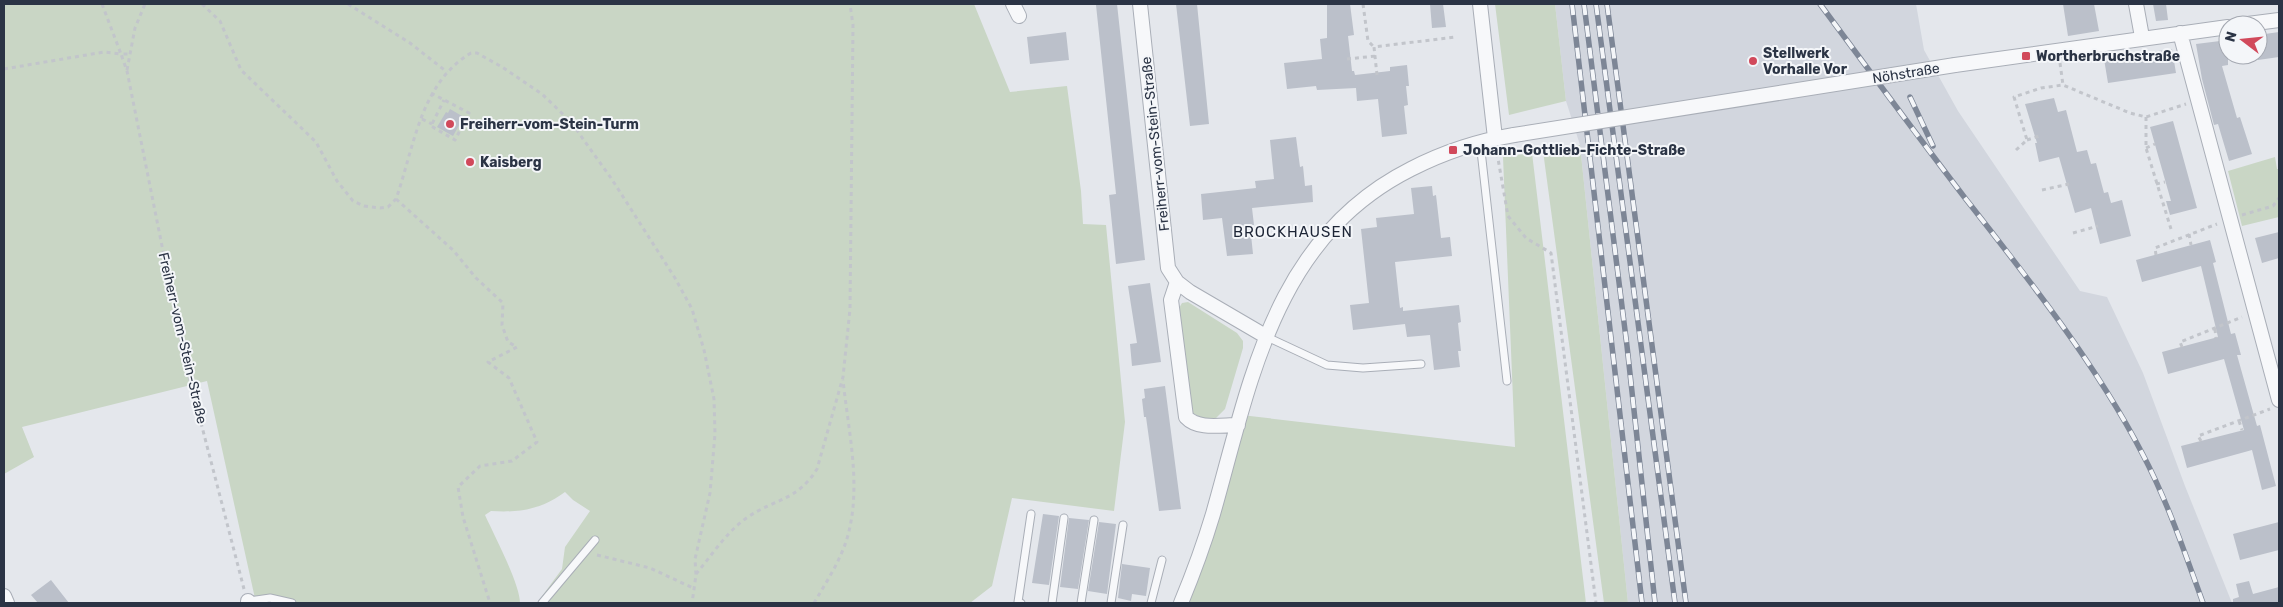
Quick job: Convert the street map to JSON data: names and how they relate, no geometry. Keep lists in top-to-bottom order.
{
  "streets": {
    "street": ["Nöhstraße", "Freiherr-vom-Stein-Straße"]
  },
  "districts": ["BROCKHAUSEN"],
  "places": {
    "transit": ["Wortherbruchstraße", "Johann-Gottlieb-Fichte-Straße"],
    "other": ["Stellwerk Vorhalle Vor", "Freiherr-vom-Stein-Turm", "Kaisberg"]
  },
  "north": "left"
}
